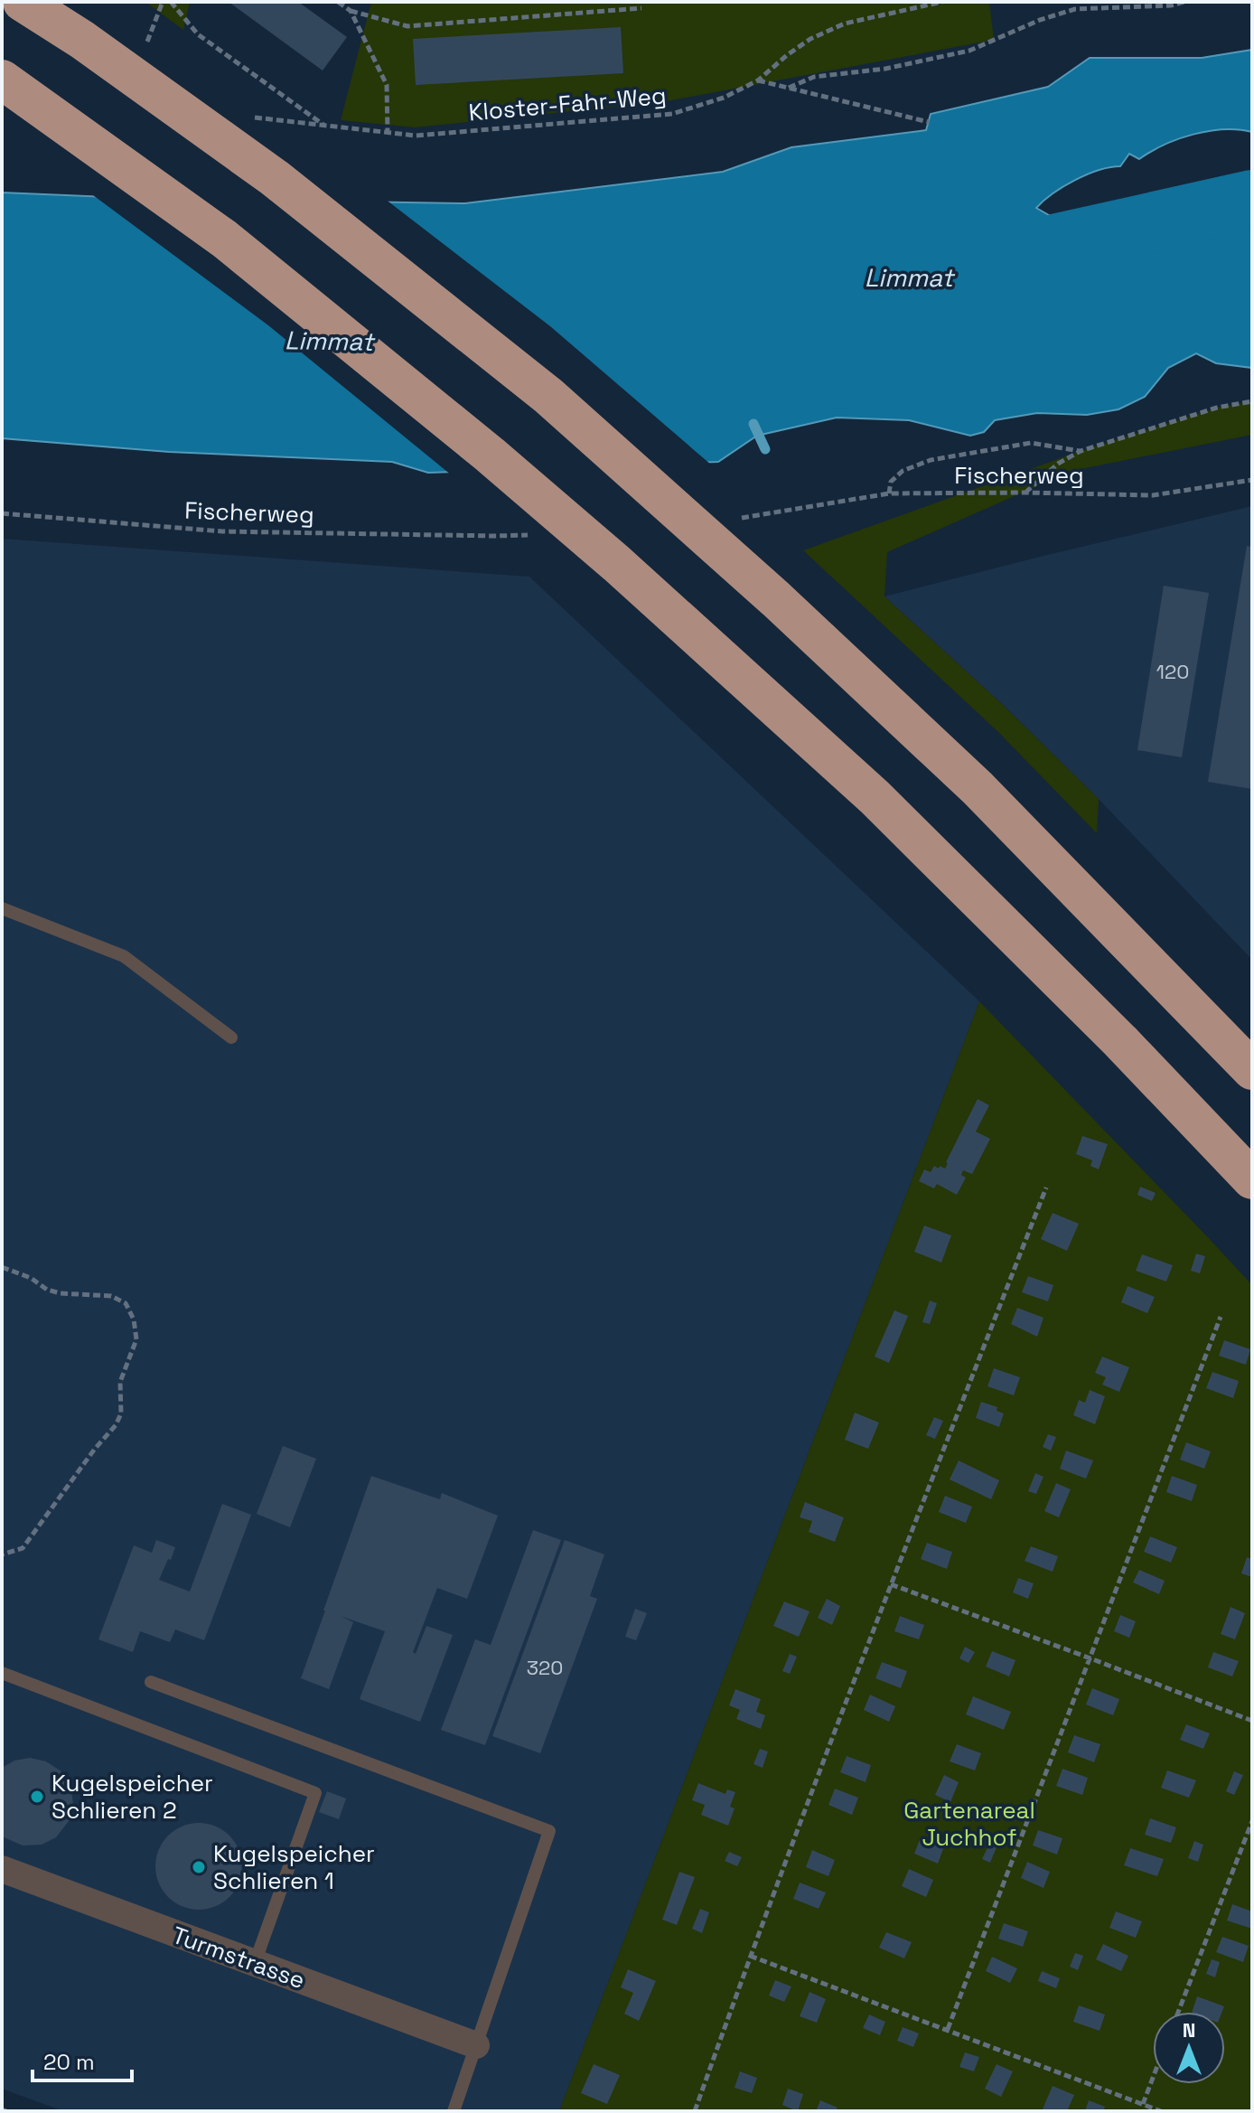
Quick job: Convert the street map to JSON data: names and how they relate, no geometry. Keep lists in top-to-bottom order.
{
  "streets": {
    "street": ["Turmstrasse"],
    "path": ["Kloster-Fahr-Weg", "Fischerweg"]
  },
  "water": ["Limmat"],
  "parks": ["Gartenareal Juchhof"],
  "places": ["Kugelspeicher Schlieren 2", "Kugelspeicher Schlieren 1"],
  "house_numbers": ["120", "320"],
  "scale_bar": "20 m",
  "north": "top"
}
